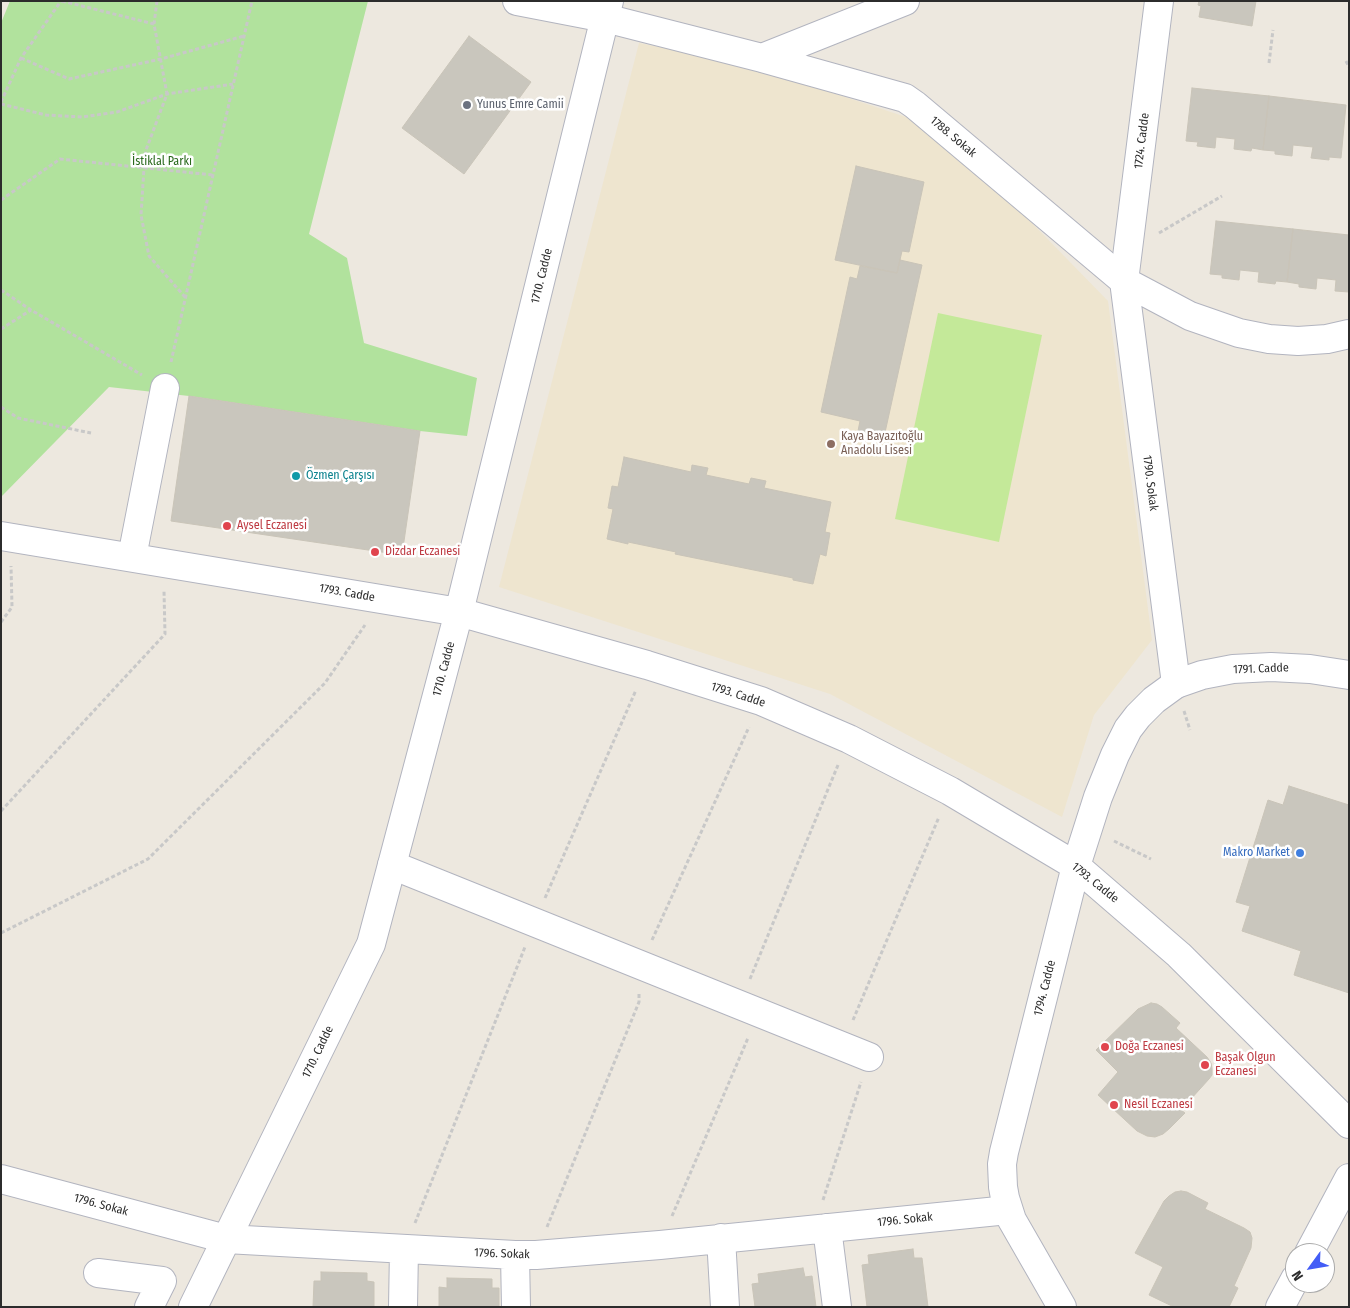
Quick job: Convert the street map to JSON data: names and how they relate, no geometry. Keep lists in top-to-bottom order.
{
  "streets": {
    "street": [
      "1788. Sokak",
      "1724. Cadde",
      "1710. Cadde",
      "1790. Sokak",
      "1793. Cadde",
      "1791. Cadde",
      "1794. Cadde",
      "1796. Sokak"
    ]
  },
  "crossings": [
    ["1788. Sokak", "1724. Cadde"],
    ["1788. Sokak", "1710. Cadde"],
    ["1788. Sokak", "1790. Sokak"],
    ["1724. Cadde", "1790. Sokak"],
    ["1710. Cadde", "1793. Cadde"],
    ["1710. Cadde", "1796. Sokak"],
    ["1790. Sokak", "1791. Cadde"],
    ["1790. Sokak", "1794. Cadde"],
    ["1793. Cadde", "1794. Cadde"],
    ["1791. Cadde", "1794. Cadde"],
    ["1794. Cadde", "1796. Sokak"]
  ],
  "parks": ["İstiklal Parkı"],
  "places": [
    "Yunus Emre Camii",
    "Kaya Bayazıtoğlu Anadolu Lisesi",
    "Özmen Çarşısı",
    "Aysel Eczanesi",
    "Dizdar Eczanesi",
    "Makro Market",
    "Doğa Eczanesi",
    "Başak Olgun Eczanesi",
    "Nesil Eczanesi"
  ],
  "north": "bottom left"
}
